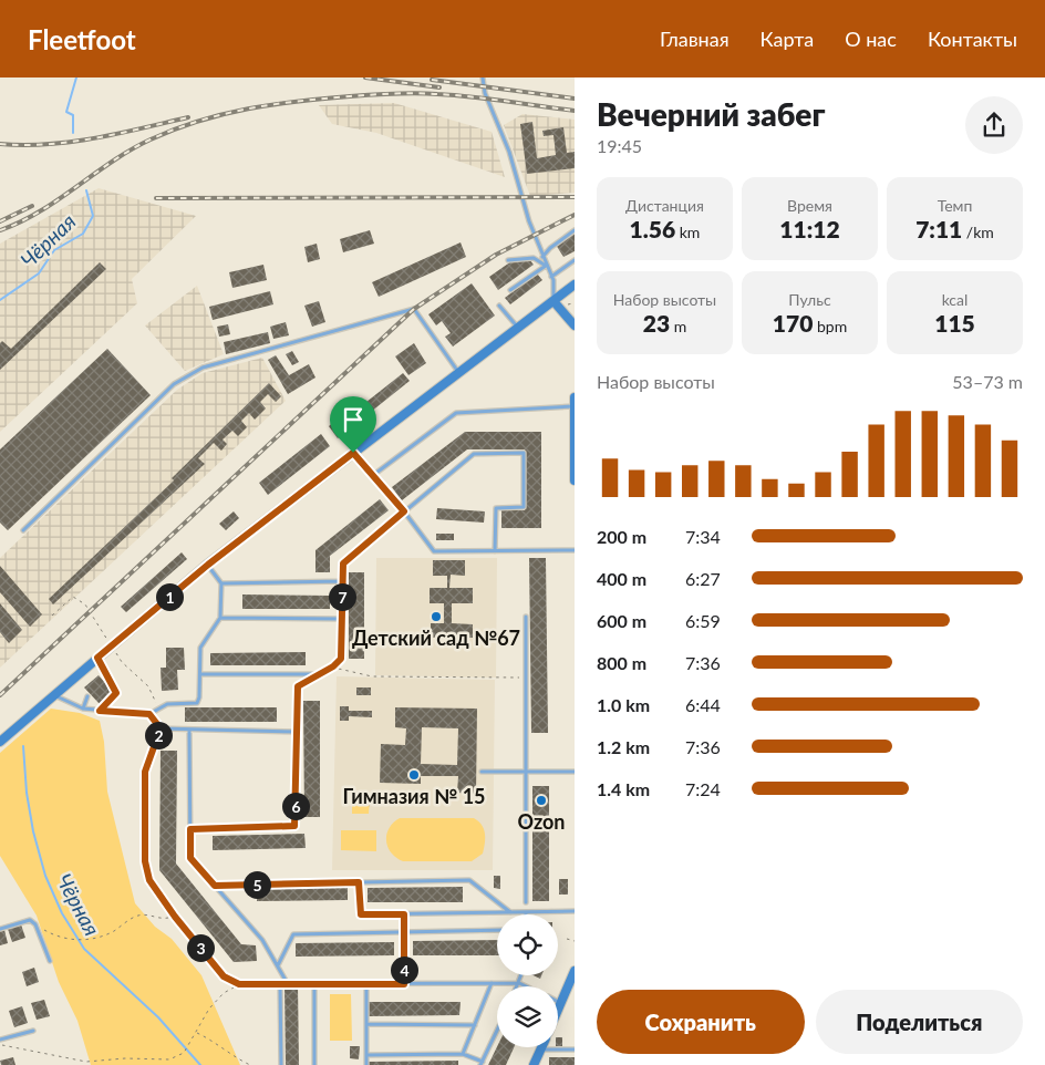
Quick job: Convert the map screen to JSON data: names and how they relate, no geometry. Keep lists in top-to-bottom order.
{
  "water": ["Чёрная"],
  "places": ["Детский сад №67", "Гимназия № 15", "Ozon"],
  "page": {
    "header": "Fleetfoot",
    "nav": [
      "Главная",
      "Карта",
      "О нас",
      "Контакты"
    ],
    "heading": ["Вечерний забег", "19:45"],
    "stats": [
      ["Дистанция", "1.56 km"],
      ["Время", "11:12"],
      ["Темп", "7:11 /km"],
      ["Набор высоты", "23 m"],
      ["Пульс", "170 bpm"],
      ["kcal", "115"]
    ],
    "chart": ["Набор высоты", "53–73 m"],
    "list": [
      {
        "name": "200 m",
        "note": "7:34"
      },
      {
        "name": "400 m",
        "note": "6:27"
      },
      {
        "name": "600 m",
        "note": "6:59"
      },
      {
        "name": "800 m",
        "note": "7:36"
      },
      {
        "name": "1.0 km",
        "note": "6:44"
      },
      {
        "name": "1.2 km",
        "note": "7:36"
      },
      {
        "name": "1.4 km",
        "note": "7:24"
      }
    ],
    "pins": [
      "1",
      "7",
      "2",
      "6",
      "5",
      "3",
      "4"
    ],
    "buttons": ["Сохранить", "Поделиться"]
  }
}
